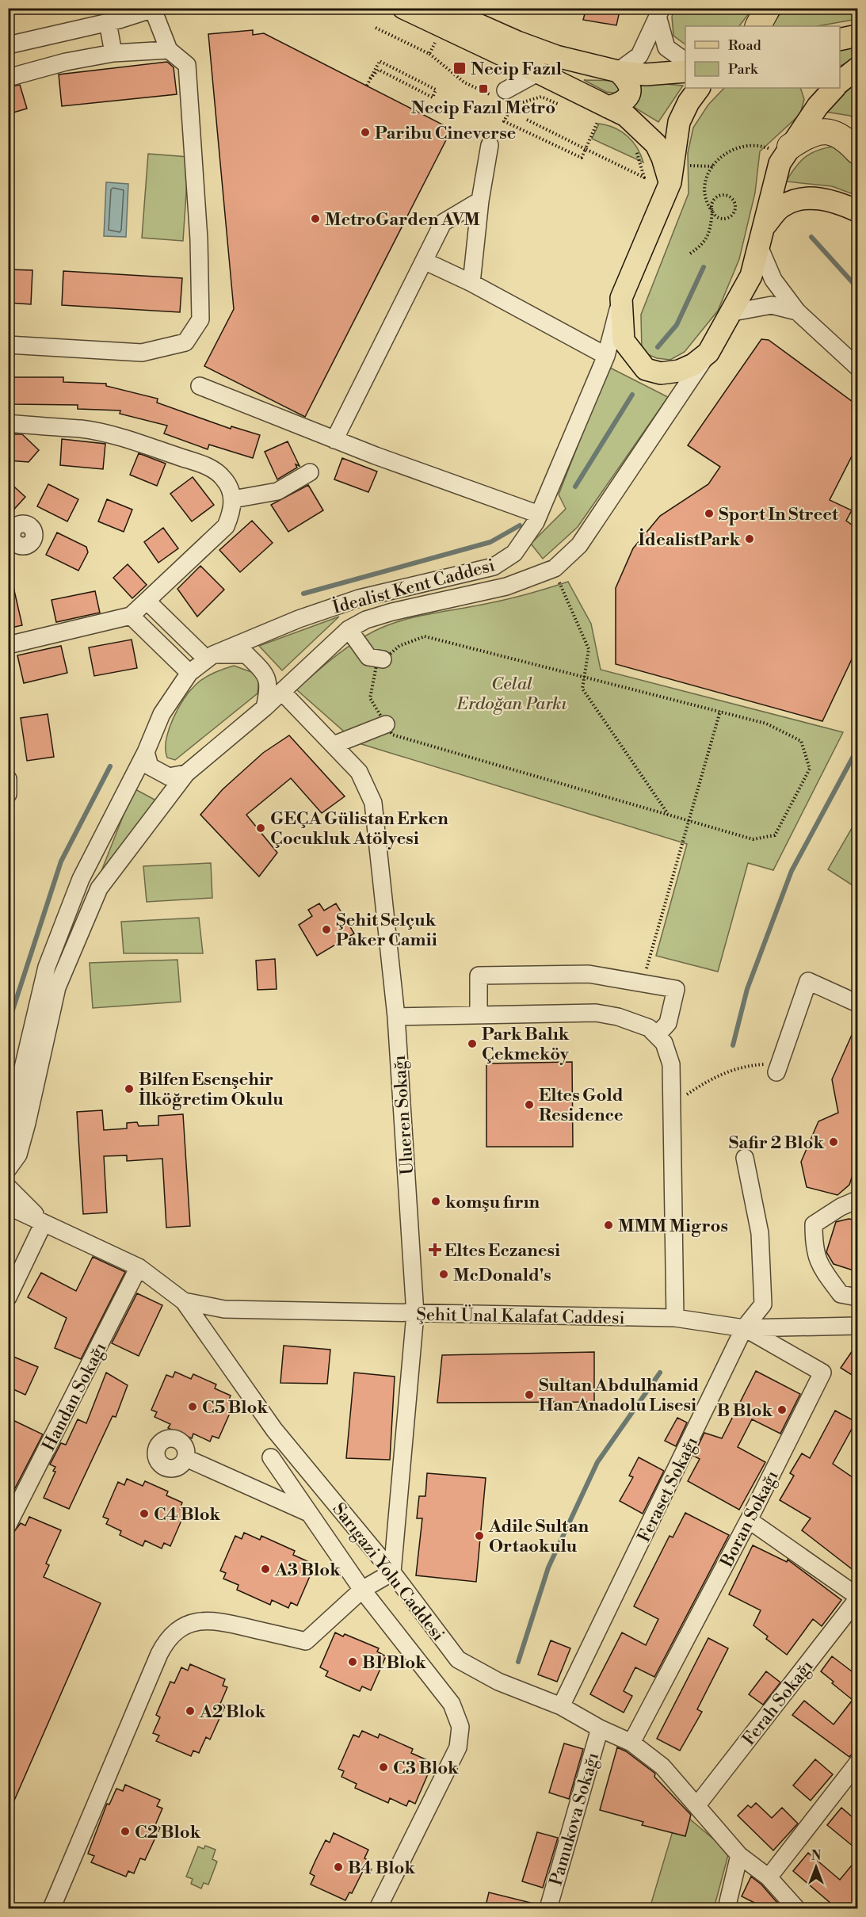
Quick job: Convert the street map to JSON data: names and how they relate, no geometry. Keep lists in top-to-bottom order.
{
  "streets": {
    "main road": ["İdealist Kent Caddesi"],
    "street": [
      "Ulueren Sokağı",
      "Şehit Ünal Kalafat Caddesi",
      "Handan Sokağı",
      "Feraset Sokağı",
      "Boran Sokağı",
      "Sarıgazi Yolu Caddesi",
      "Ferah Sokağı",
      "Pamukova Sokağı"
    ]
  },
  "crossings": [
    ["İdealist Kent Caddesi", "Ulueren Sokağı"],
    ["Ulueren Sokağı", "Şehit Ünal Kalafat Caddesi"],
    ["Ulueren Sokağı", "Sarıgazi Yolu Caddesi"],
    ["Şehit Ünal Kalafat Caddesi", "Feraset Sokağı"],
    ["Şehit Ünal Kalafat Caddesi", "Boran Sokağı"],
    ["Şehit Ünal Kalafat Caddesi", "Sarıgazi Yolu Caddesi"],
    ["Handan Sokağı", "Sarıgazi Yolu Caddesi"],
    ["Feraset Sokağı", "Boran Sokağı"],
    ["Feraset Sokağı", "Sarıgazi Yolu Caddesi"],
    ["Boran Sokağı", "Sarıgazi Yolu Caddesi"],
    ["Sarıgazi Yolu Caddesi", "Ferah Sokağı"],
    ["Sarıgazi Yolu Caddesi", "Pamukova Sokağı"]
  ],
  "parks": ["Celal Erdoğan Parkı"],
  "places": {
    "transit": ["Necip Fazıl", "Necip Fazıl Metro"],
    "other": [
      "Paribu Cineverse",
      "MetroGarden AVM",
      "Sport In Street",
      "İdealistPark",
      "GEÇA Gülistan Erken Çocukluk Atölyesi",
      "Şehit Selçuk Paker Camii",
      "Park Balık Çekmeköy",
      "Bilfen Esenşehir İlköğretim Okulu",
      "Eltes Gold Residence",
      "Safir 2 Blok",
      "komşu fırın",
      "MMM Migros",
      "McDonald's",
      "Sultan Abdulhamid Han Anadolu Lisesi",
      "C5 Blok",
      "B Blok",
      "C4 Blok",
      "Adile Sultan Ortaokulu",
      "A3 Blok",
      "B1 Blok",
      "A2 Blok",
      "C3 Blok",
      "C2 Blok",
      "B4 Blok"
    ],
    "health": ["Eltes Eczanesi"]
  },
  "legend": ["Road", "Park"],
  "north": "top"
}
